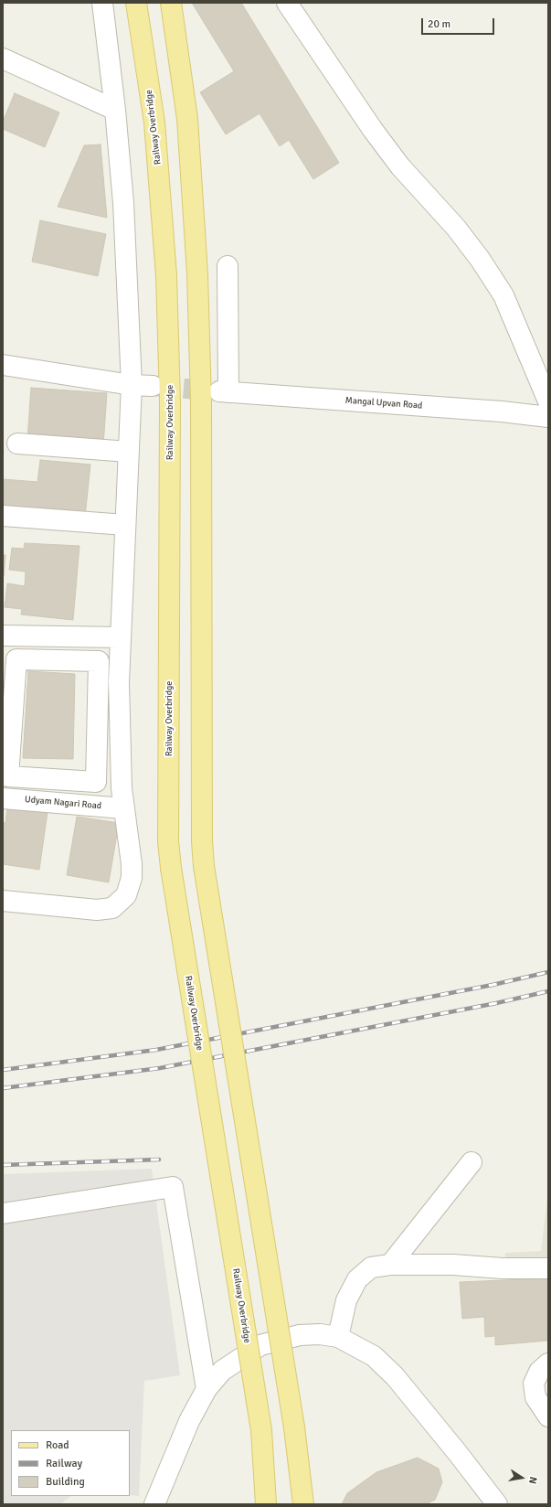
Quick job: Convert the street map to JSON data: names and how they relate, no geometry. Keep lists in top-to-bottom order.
{
  "streets": {
    "main road": ["Railway Overbridge"],
    "street": ["Mangal Upvan Road", "Udyam Nagari Road"]
  },
  "legend": ["Road", "Railway", "Building"],
  "scale_bar": "20 m",
  "north": "right"
}
